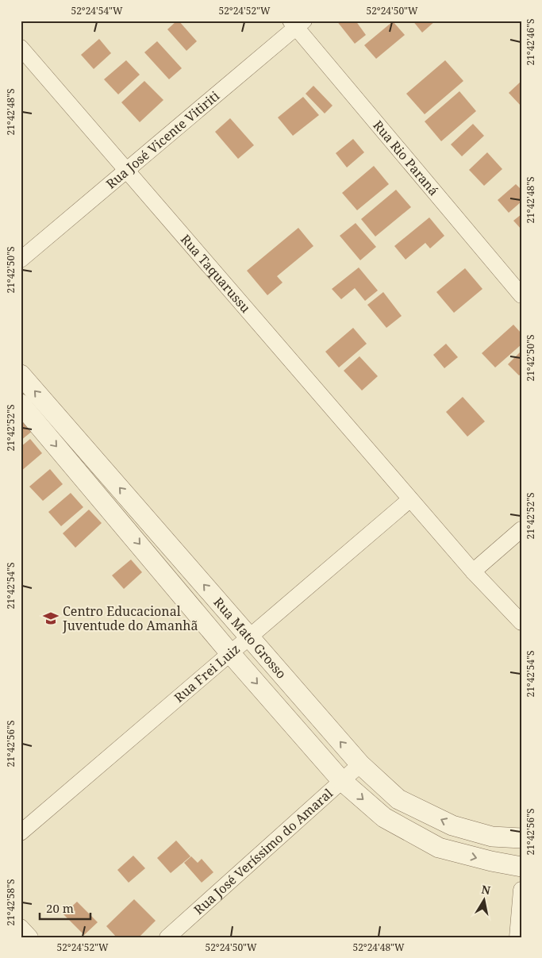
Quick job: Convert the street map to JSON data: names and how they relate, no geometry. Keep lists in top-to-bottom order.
{
  "streets": {
    "street": [
      "Rua José Vicente Vitiriti",
      "Rua Rio Paraná",
      "Rua Taquarussu",
      "Rua Mato Grosso",
      "Rua Frei Luiz",
      "Rua José Veríssimo do Amaral"
    ]
  },
  "crossings": [
    ["Rua José Vicente Vitiriti", "Rua Rio Paraná"],
    ["Rua José Vicente Vitiriti", "Rua Taquarussu"],
    ["Rua Taquarussu", "Rua Frei Luiz"],
    ["Rua Mato Grosso", "Rua Frei Luiz"],
    ["Rua Mato Grosso", "Rua José Veríssimo do Amaral"]
  ],
  "places": {
    "school or university": ["Centro Educacional Juventude do Amanhã"]
  },
  "scale_bar": "20 m",
  "north": "top",
  "coordinates": [
    "52°24'54\"W",
    "52°24'52\"W",
    "52°24'50\"W",
    "21°42'46\"S",
    "21°42'48\"S",
    "21°42'50\"S",
    "21°42'52\"S",
    "21°42'54\"S",
    "21°42'56\"S",
    "21°42'58\"S",
    "52°24'48\"W"
  ]
}
